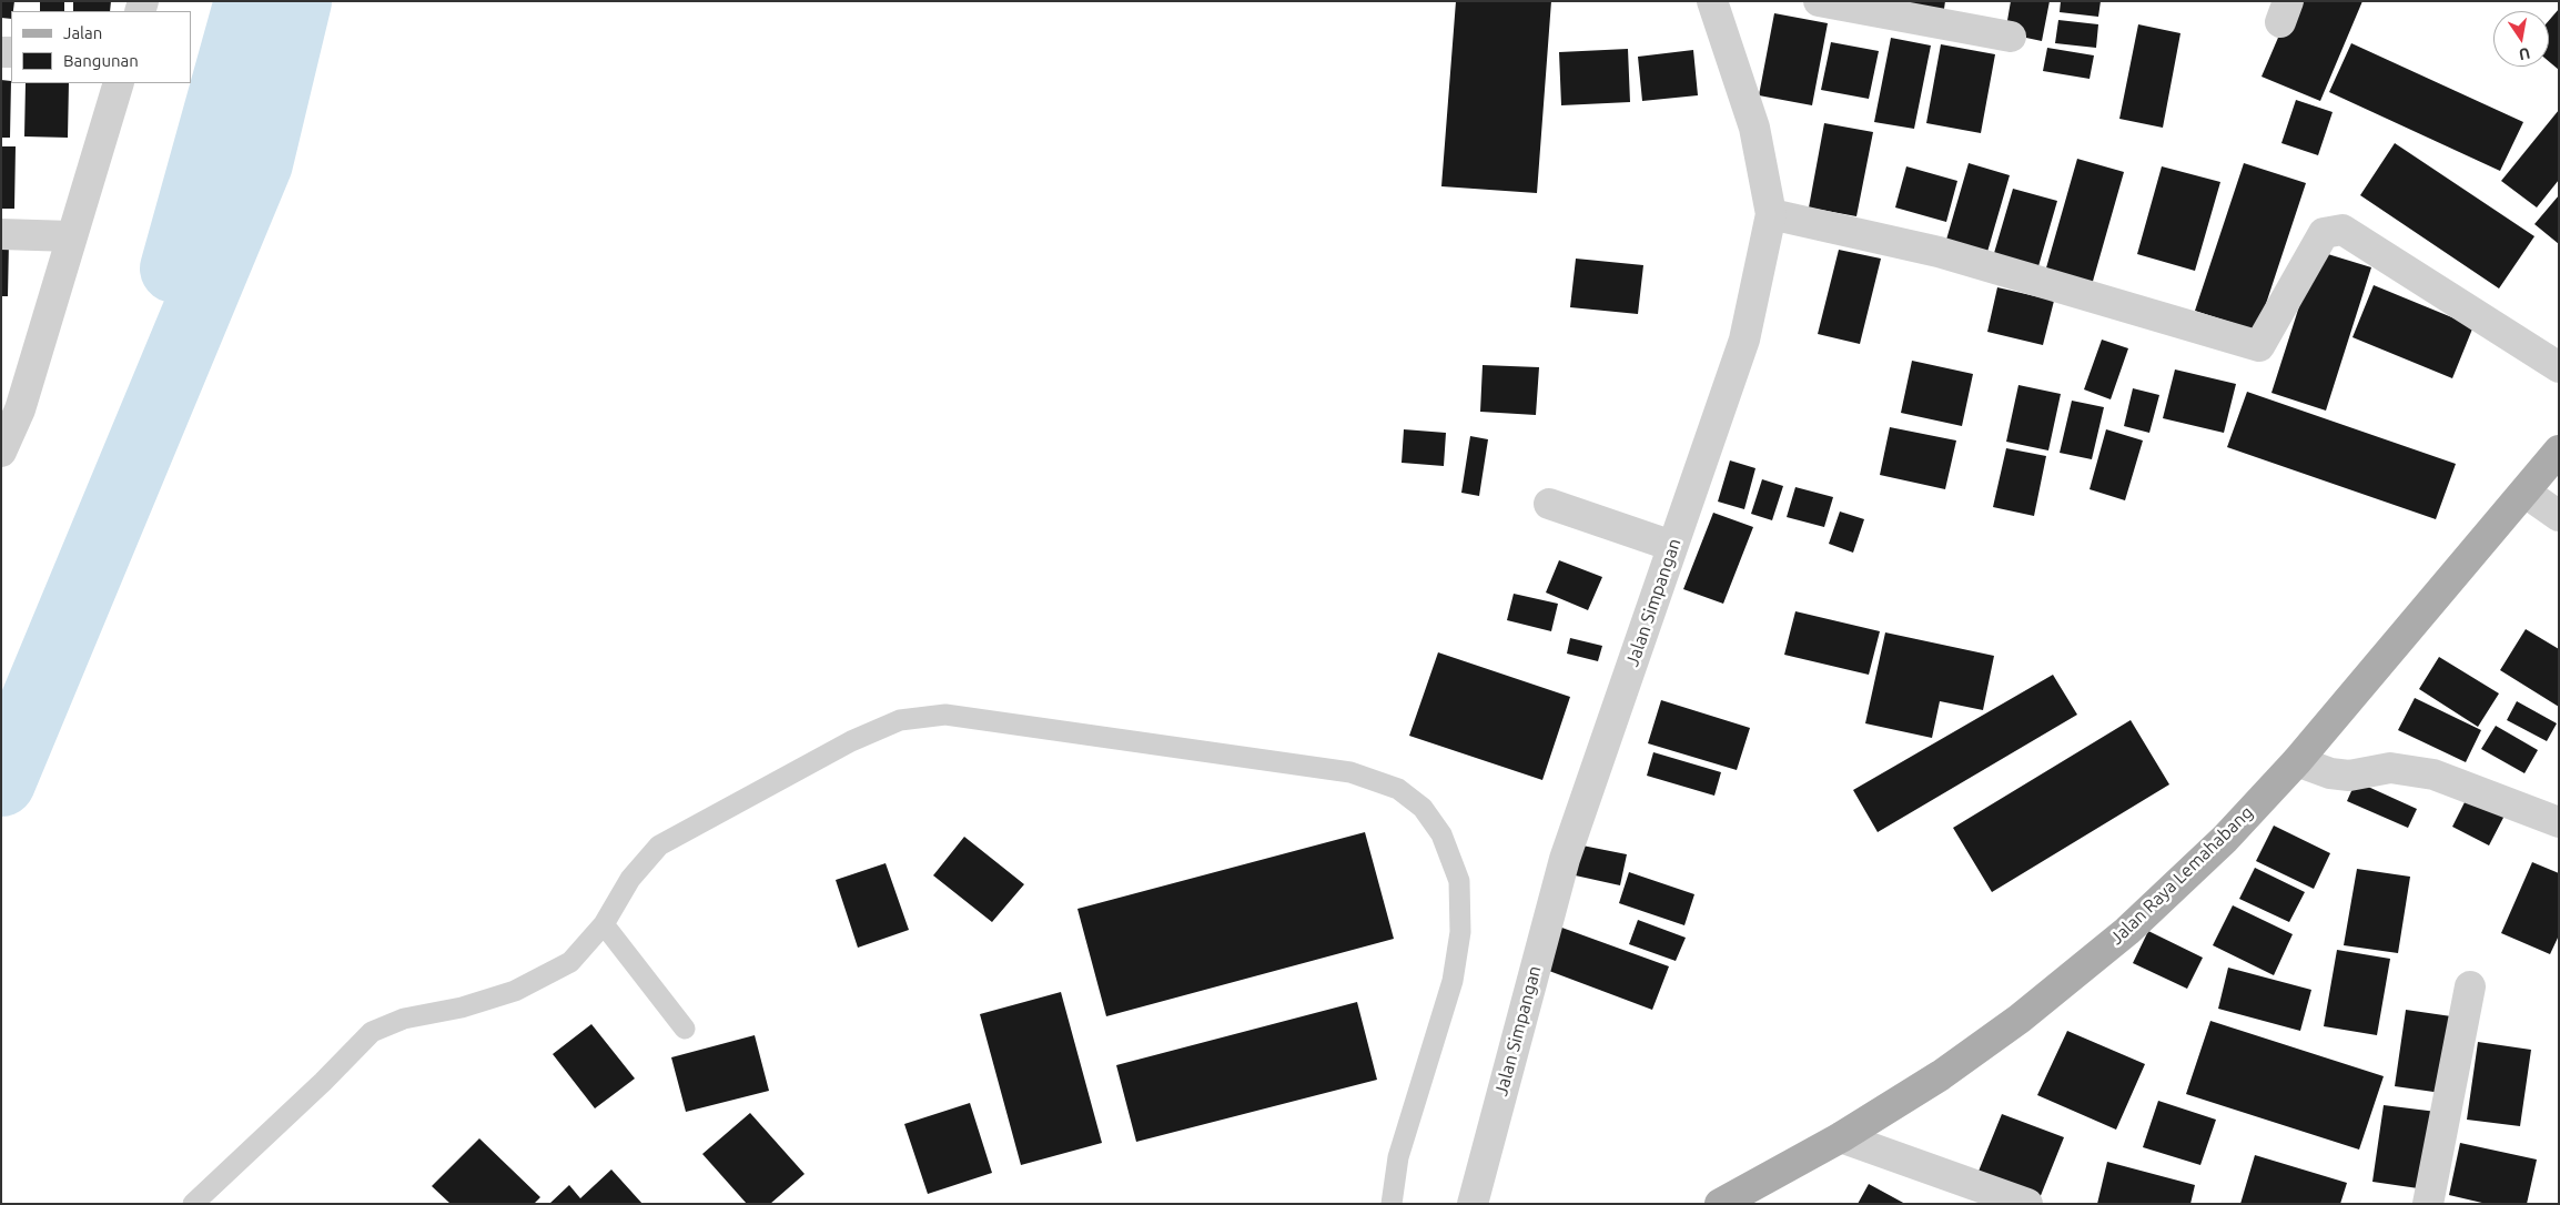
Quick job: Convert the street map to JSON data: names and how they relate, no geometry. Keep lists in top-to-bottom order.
{
  "streets": {
    "main road": ["Jalan Raya Lemahabang"],
    "street": ["Jalan Simpangan"]
  },
  "legend": ["Jalan", "Bangunan"],
  "north": "bottom"
}
